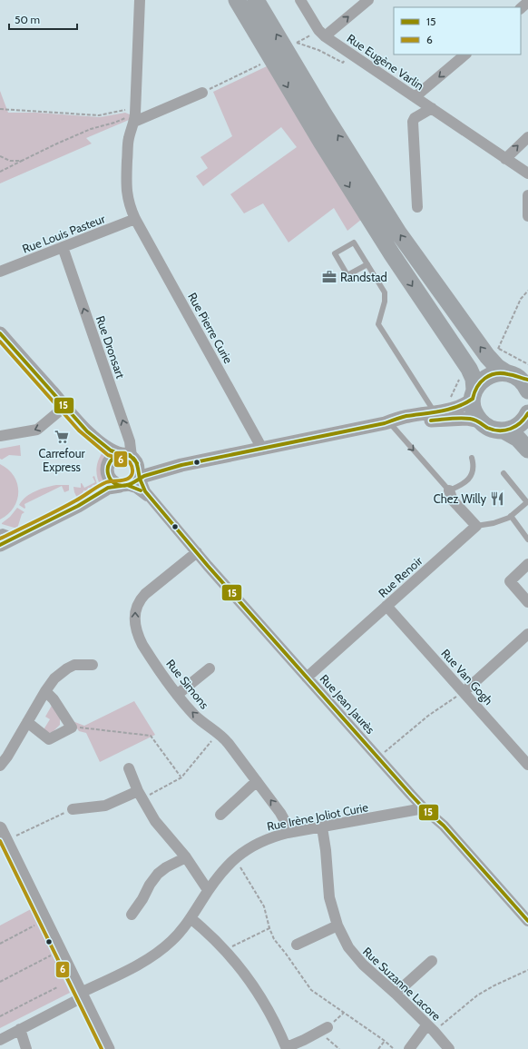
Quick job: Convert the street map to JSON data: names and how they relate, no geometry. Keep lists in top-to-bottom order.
{
  "streets": {
    "street": [
      "Rue Eugène Varlin",
      "Rue Louis Pasteur",
      "Rue Pierre Curie",
      "Rue Dronsart",
      "Rue Renoir",
      "Rue Van Gogh",
      "Rue Simons",
      "Rue Jean Jaurès",
      "Rue Irène Joliot Curie",
      "Rue Suzanne Lacore"
    ]
  },
  "crossings": [
    ["Rue Louis Pasteur", "Rue Pierre Curie"],
    ["Rue Louis Pasteur", "Rue Dronsart"],
    ["Rue Dronsart", "Rue Jean Jaurès"],
    ["Rue Renoir", "Rue Van Gogh"],
    ["Rue Renoir", "Rue Jean Jaurès"],
    ["Rue Simons", "Rue Jean Jaurès"],
    ["Rue Simons", "Rue Irène Joliot Curie"],
    ["Rue Jean Jaurès", "Rue Irène Joliot Curie"],
    ["Rue Irène Joliot Curie", "Rue Suzanne Lacore"]
  ],
  "places": {
    "office": ["Randstad"],
    "supermarket": ["Carrefour Express"],
    "restaurant": ["Chez Willy"]
  },
  "lines": ["transit line 15", "transit line 6"],
  "legend": ["15", "6"],
  "scale_bar": "50 m"
}
